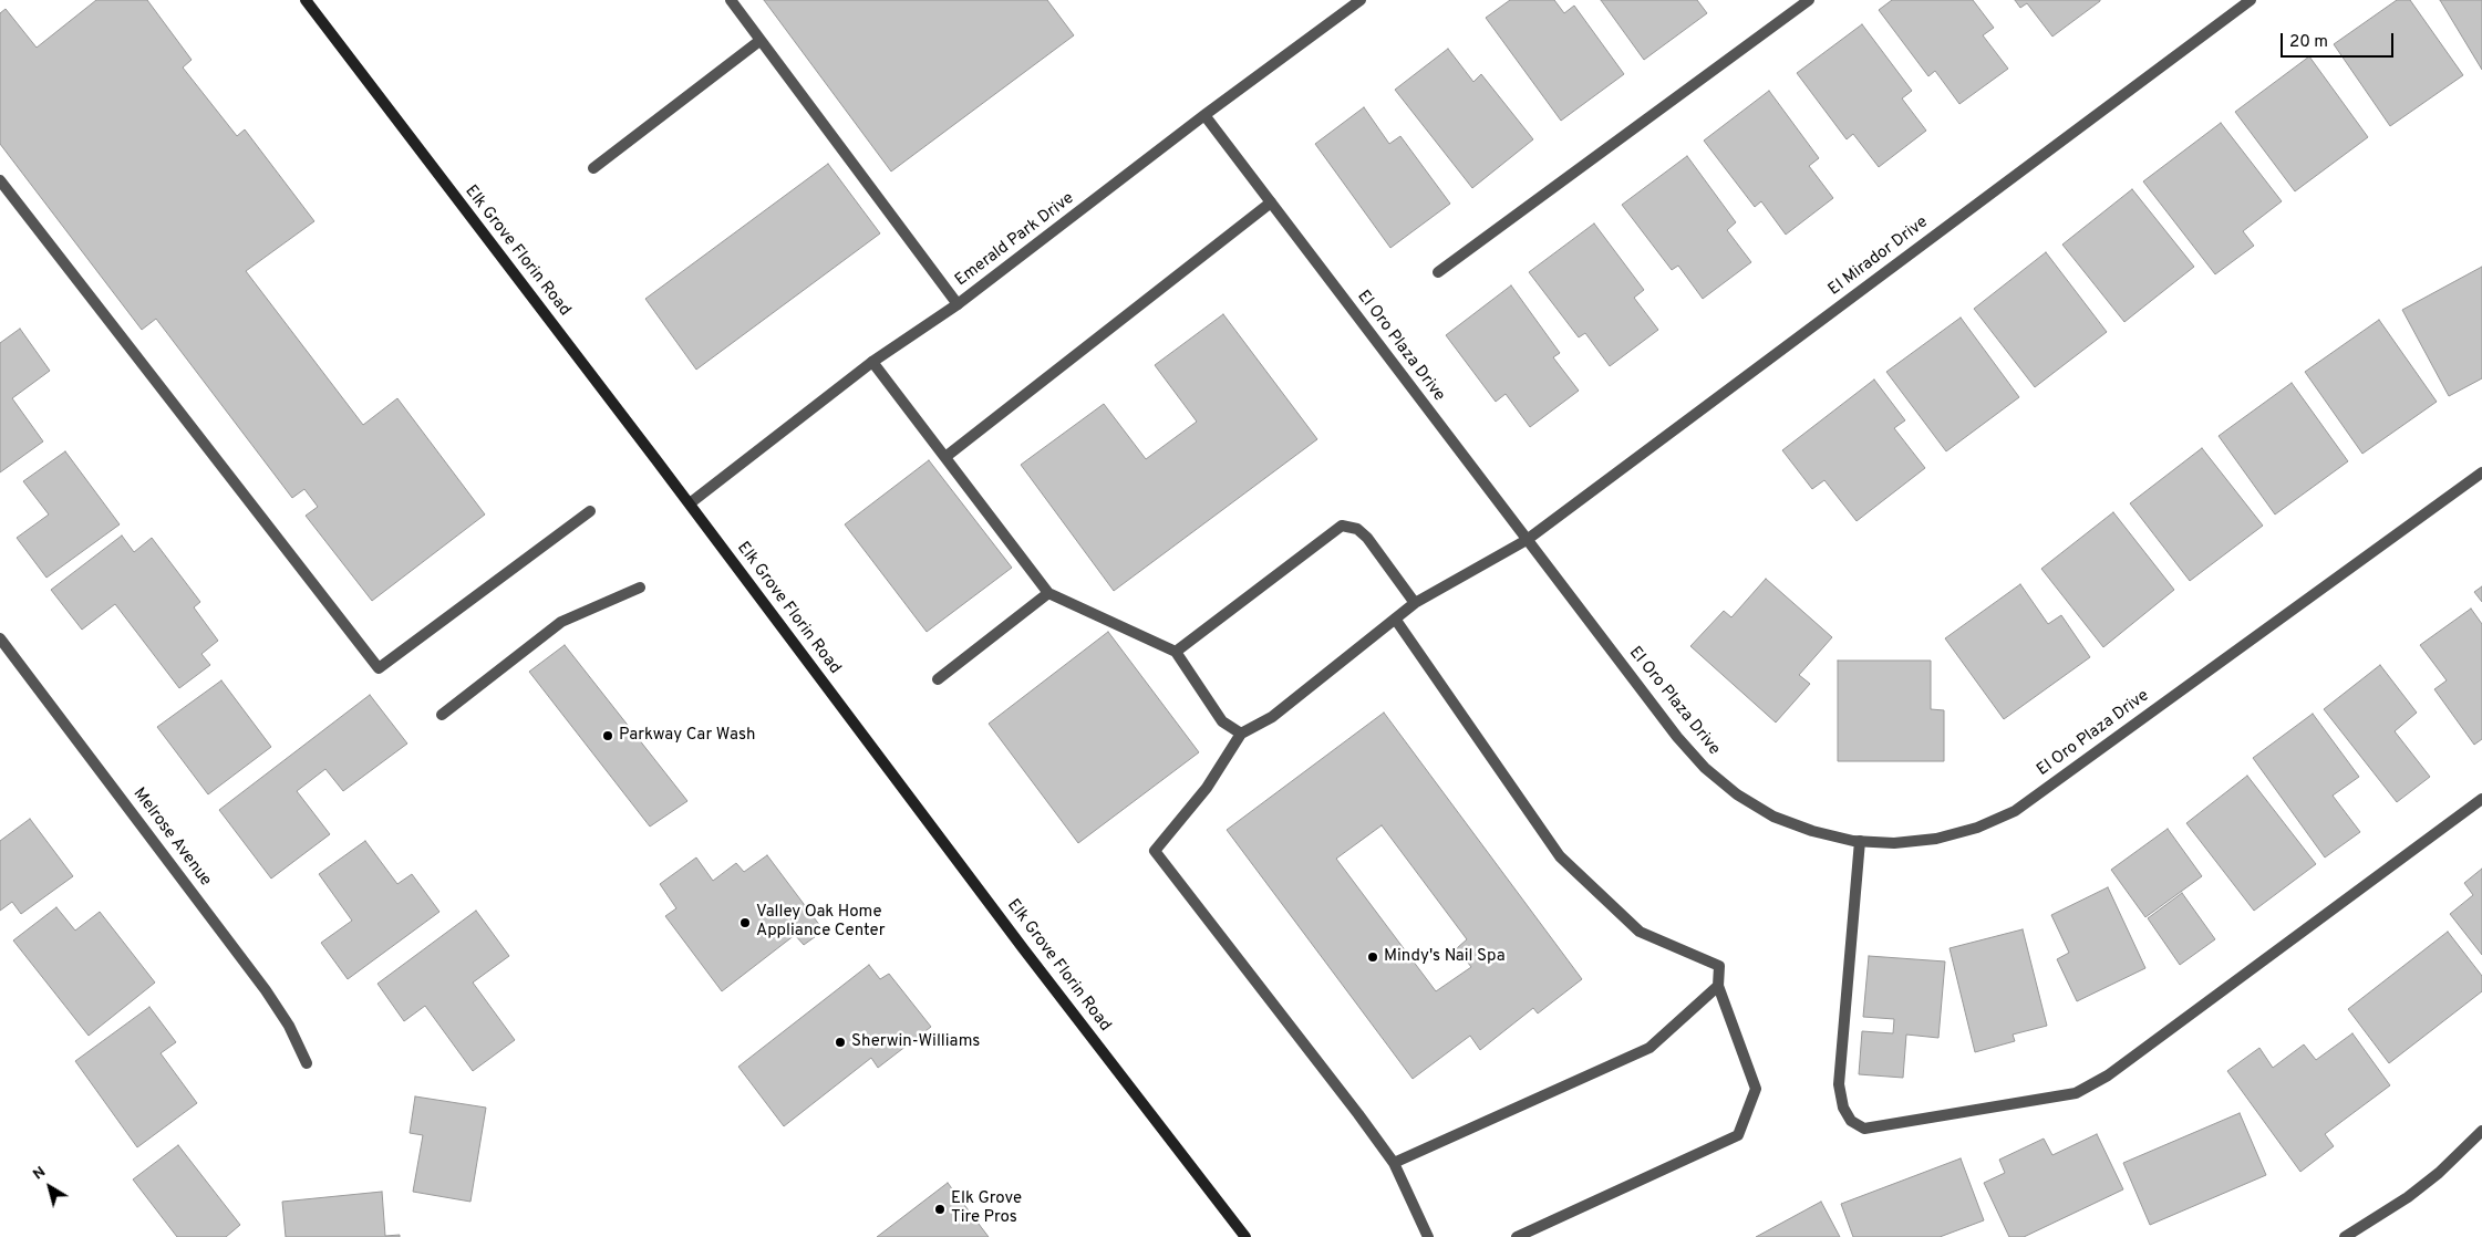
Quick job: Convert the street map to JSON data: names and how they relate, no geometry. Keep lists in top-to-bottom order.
{
  "streets": {
    "main road": ["Elk Grove Florin Road"],
    "street": [
      "Emerald Park Drive",
      "El Mirador Drive",
      "El Oro Plaza Drive",
      "Melrose Avenue"
    ]
  },
  "crossings": [
    ["Emerald Park Drive", "Elk Grove Florin Road"],
    ["Emerald Park Drive", "El Oro Plaza Drive"],
    ["El Mirador Drive", "El Oro Plaza Drive"]
  ],
  "places": [
    "Parkway Car Wash",
    "Valley Oak Home Appliance Center",
    "Mindy's Nail Spa",
    "Sherwin-Williams",
    "Elk Grove Tire Pros"
  ],
  "scale_bar": "20 m",
  "north": "top left"
}
